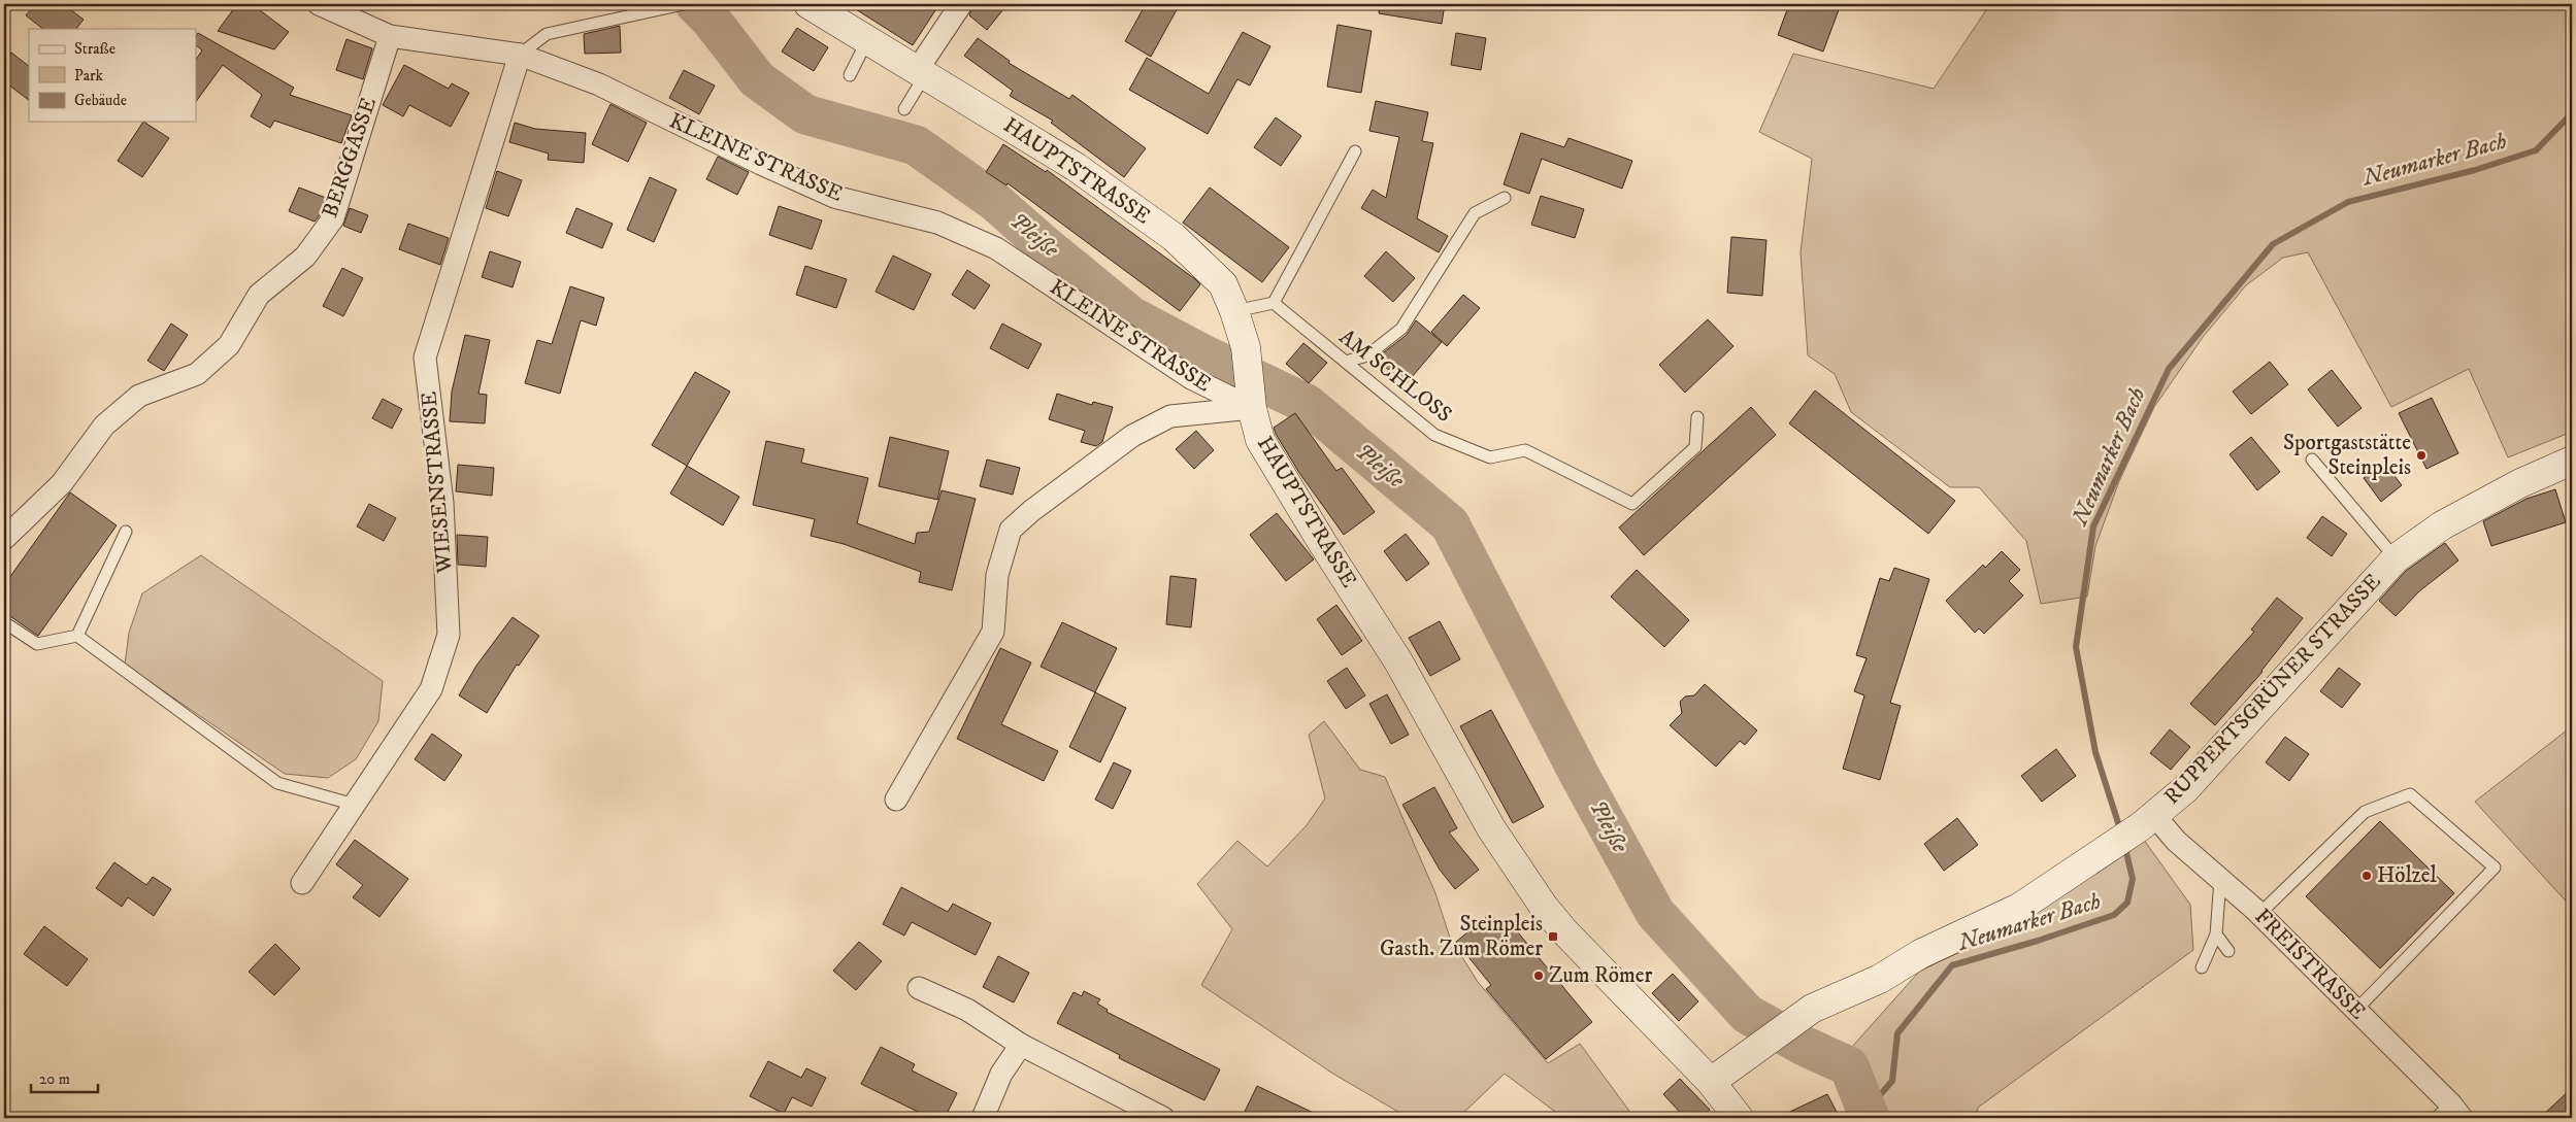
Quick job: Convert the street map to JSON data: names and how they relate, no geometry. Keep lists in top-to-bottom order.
{
  "streets": {
    "main road": ["HAUPTSTRASSE", "RUPPERTSGRÜNER STRASSE"],
    "street": [
      "BERGGASSE",
      "KLEINE STRASSE",
      "WIESENSTRASSE",
      "FREISTRASSE"
    ],
    "lane": ["AM SCHLOSS"]
  },
  "crossings": [
    ["BERGGASSE", "KLEINE STRASSE"],
    ["KLEINE STRASSE", "HAUPTSTRASSE"],
    ["KLEINE STRASSE", "WIESENSTRASSE"],
    ["HAUPTSTRASSE", "RUPPERTSGRÜNER STRASSE"],
    ["RUPPERTSGRÜNER STRASSE", "FREISTRASSE"]
  ],
  "water": ["Neumarker Bach", "Pleiße"],
  "places": {
    "other": ["Sportgaststätte Steinpleis", "Hölzel", "Zum Römer"],
    "transit": ["Steinpleis Gasth. Zum Römer"]
  },
  "legend": ["Straße", "Park", "Gebäude"],
  "scale_bar": "20 m"
}
